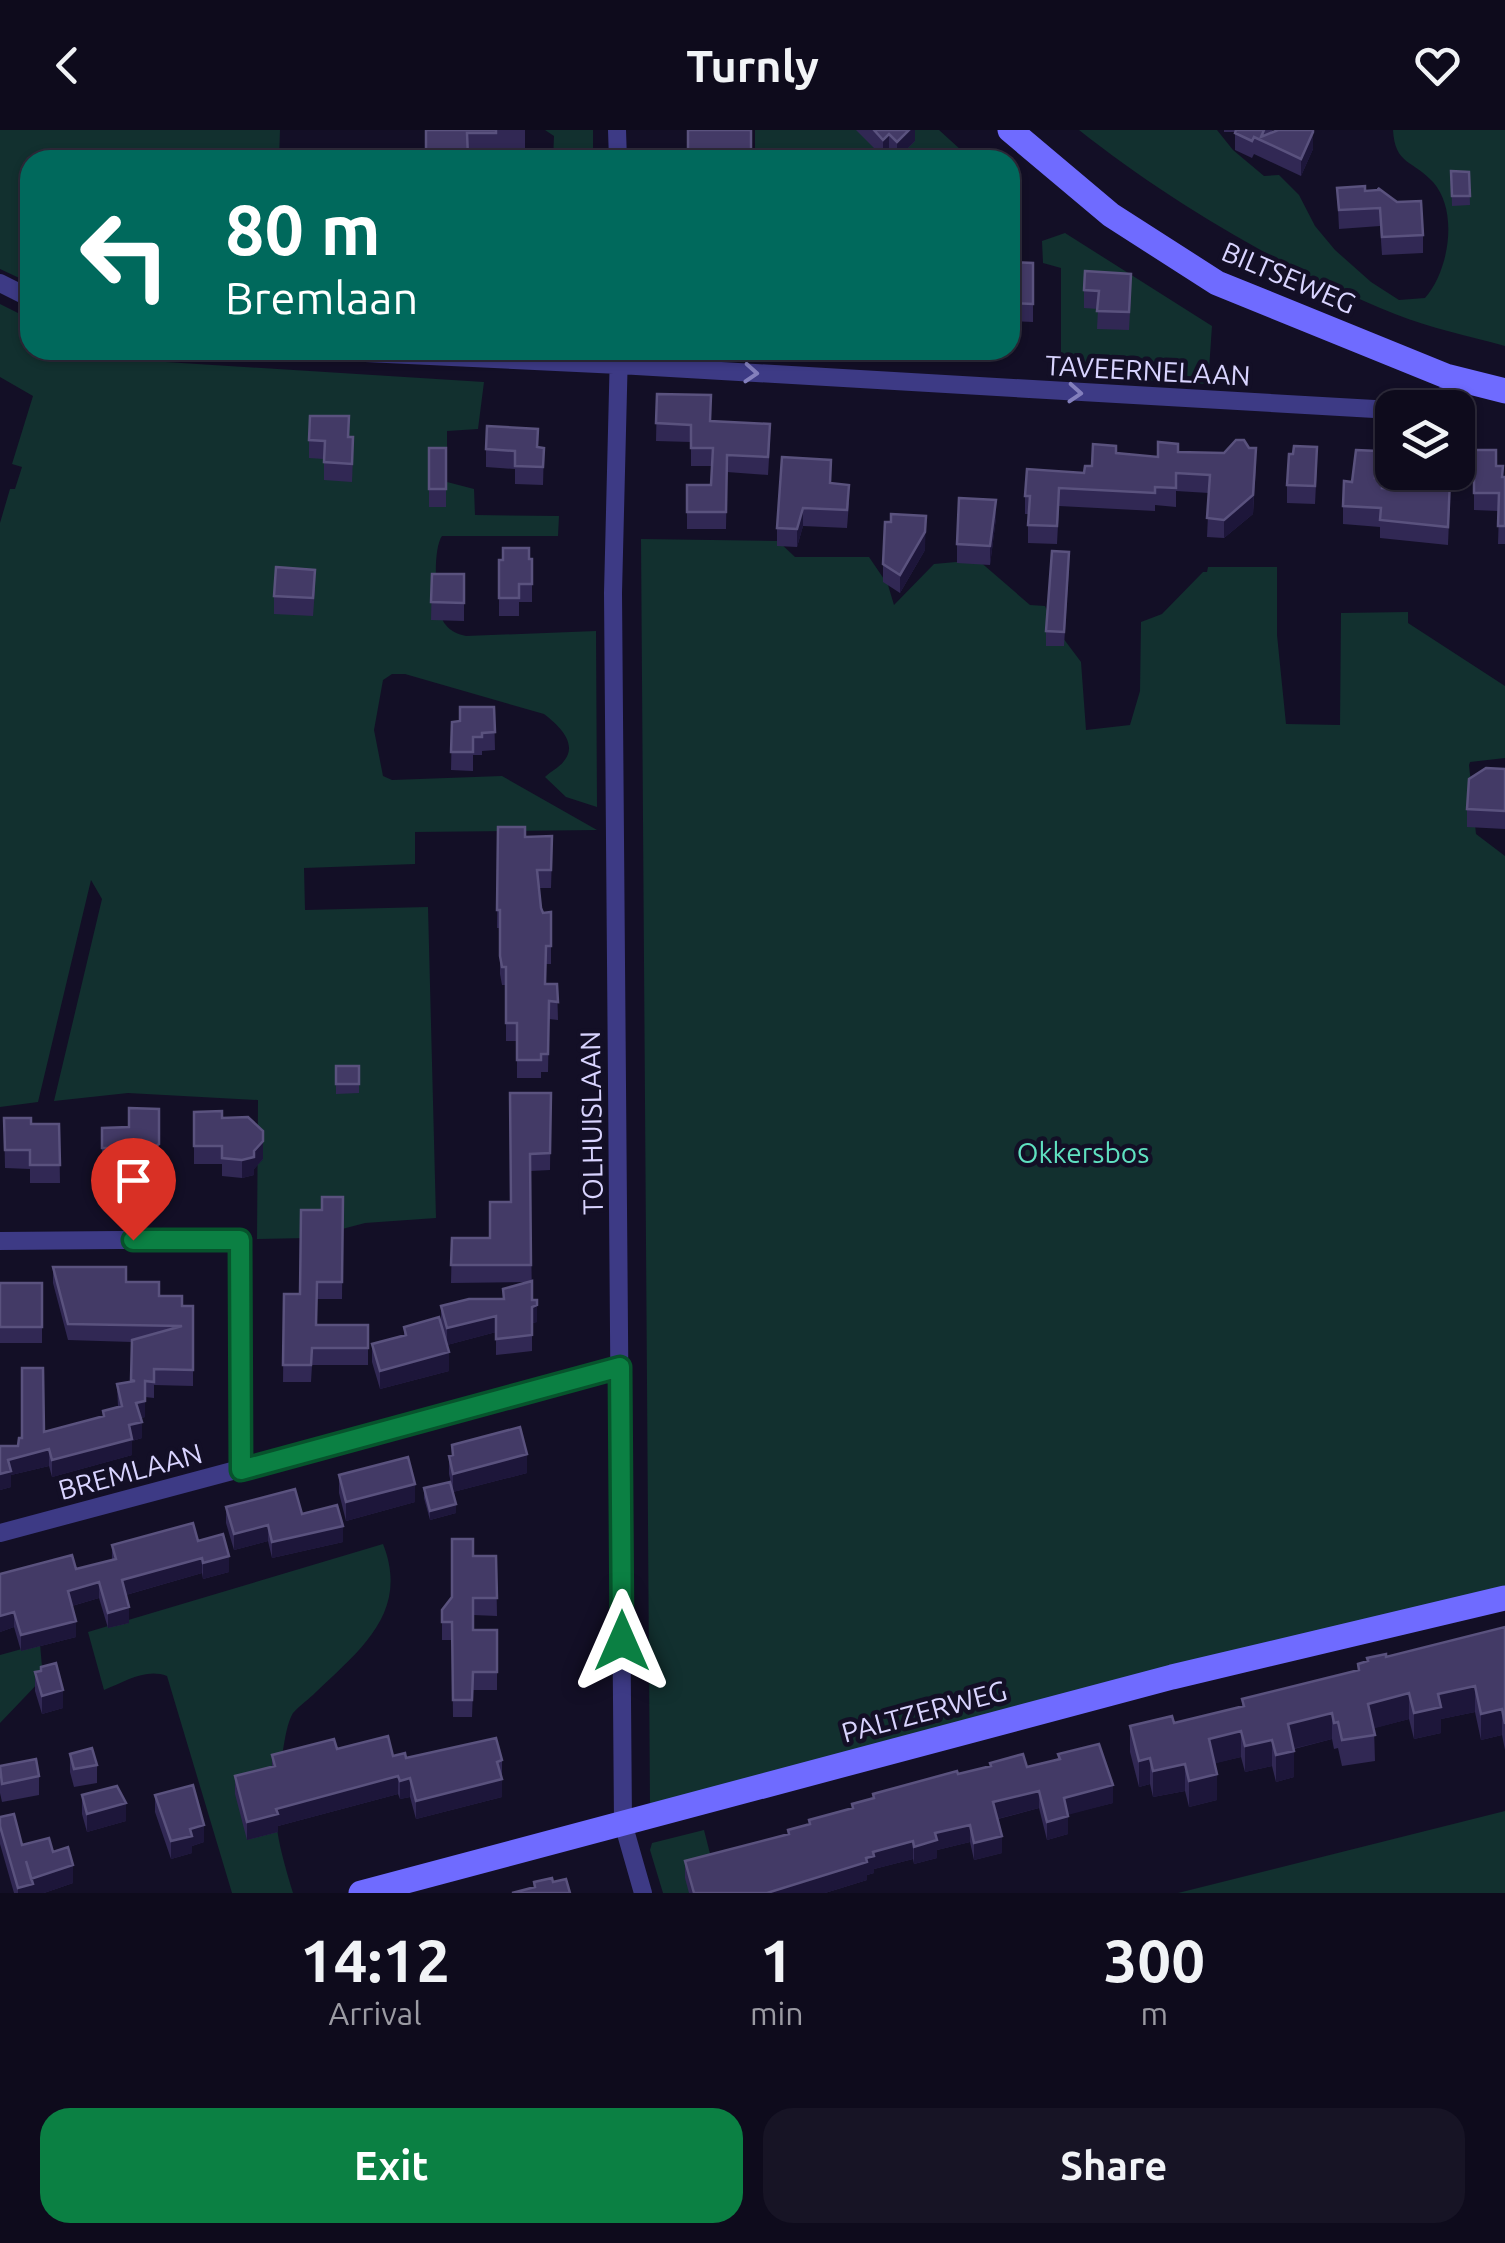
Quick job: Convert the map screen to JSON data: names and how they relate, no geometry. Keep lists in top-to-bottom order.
{
  "streets": {
    "street": [
      "BILTSEWEG",
      "TAVEERNELAAN",
      "TOLHUISLAAN",
      "BREMLAAN",
      "PALTZERWEG"
    ]
  },
  "crossings": [
    ["TOLHUISLAAN", "BREMLAAN"],
    ["TOLHUISLAAN", "PALTZERWEG"]
  ],
  "one_way": ["TAVEERNELAAN"],
  "parks": ["Okkersbos"],
  "page": {
    "header": "Turnly",
    "turn": ["80 m", "Bremlaan"],
    "eta": [
      "14:12",
      "Arrival",
      "1",
      "min",
      "300",
      "m"
    ],
    "buttons": ["Exit", "Share"]
  }
}
